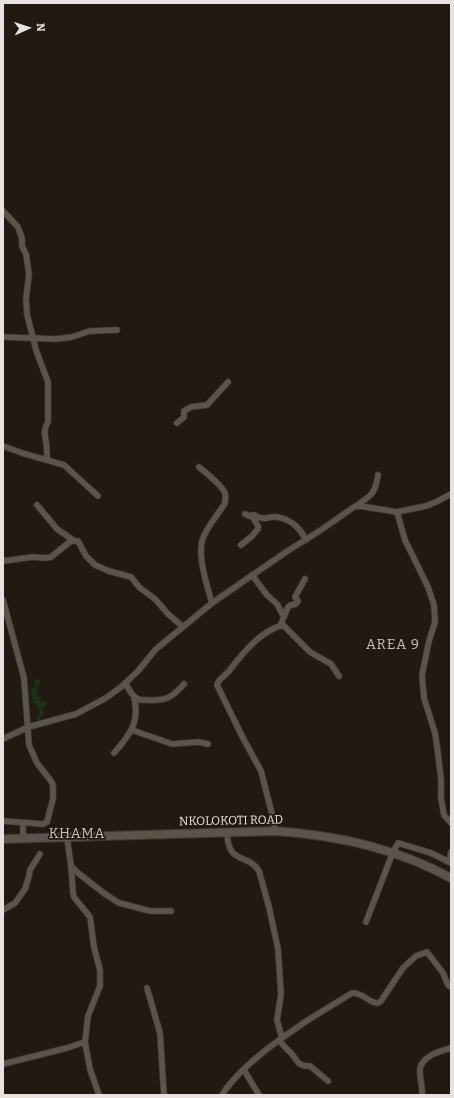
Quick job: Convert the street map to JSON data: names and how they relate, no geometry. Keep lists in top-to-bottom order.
{
  "streets": {
    "main road": ["NKOLOKOTI ROAD"]
  },
  "districts": ["AREA 9", "KHAMA"],
  "north": "right"
}
